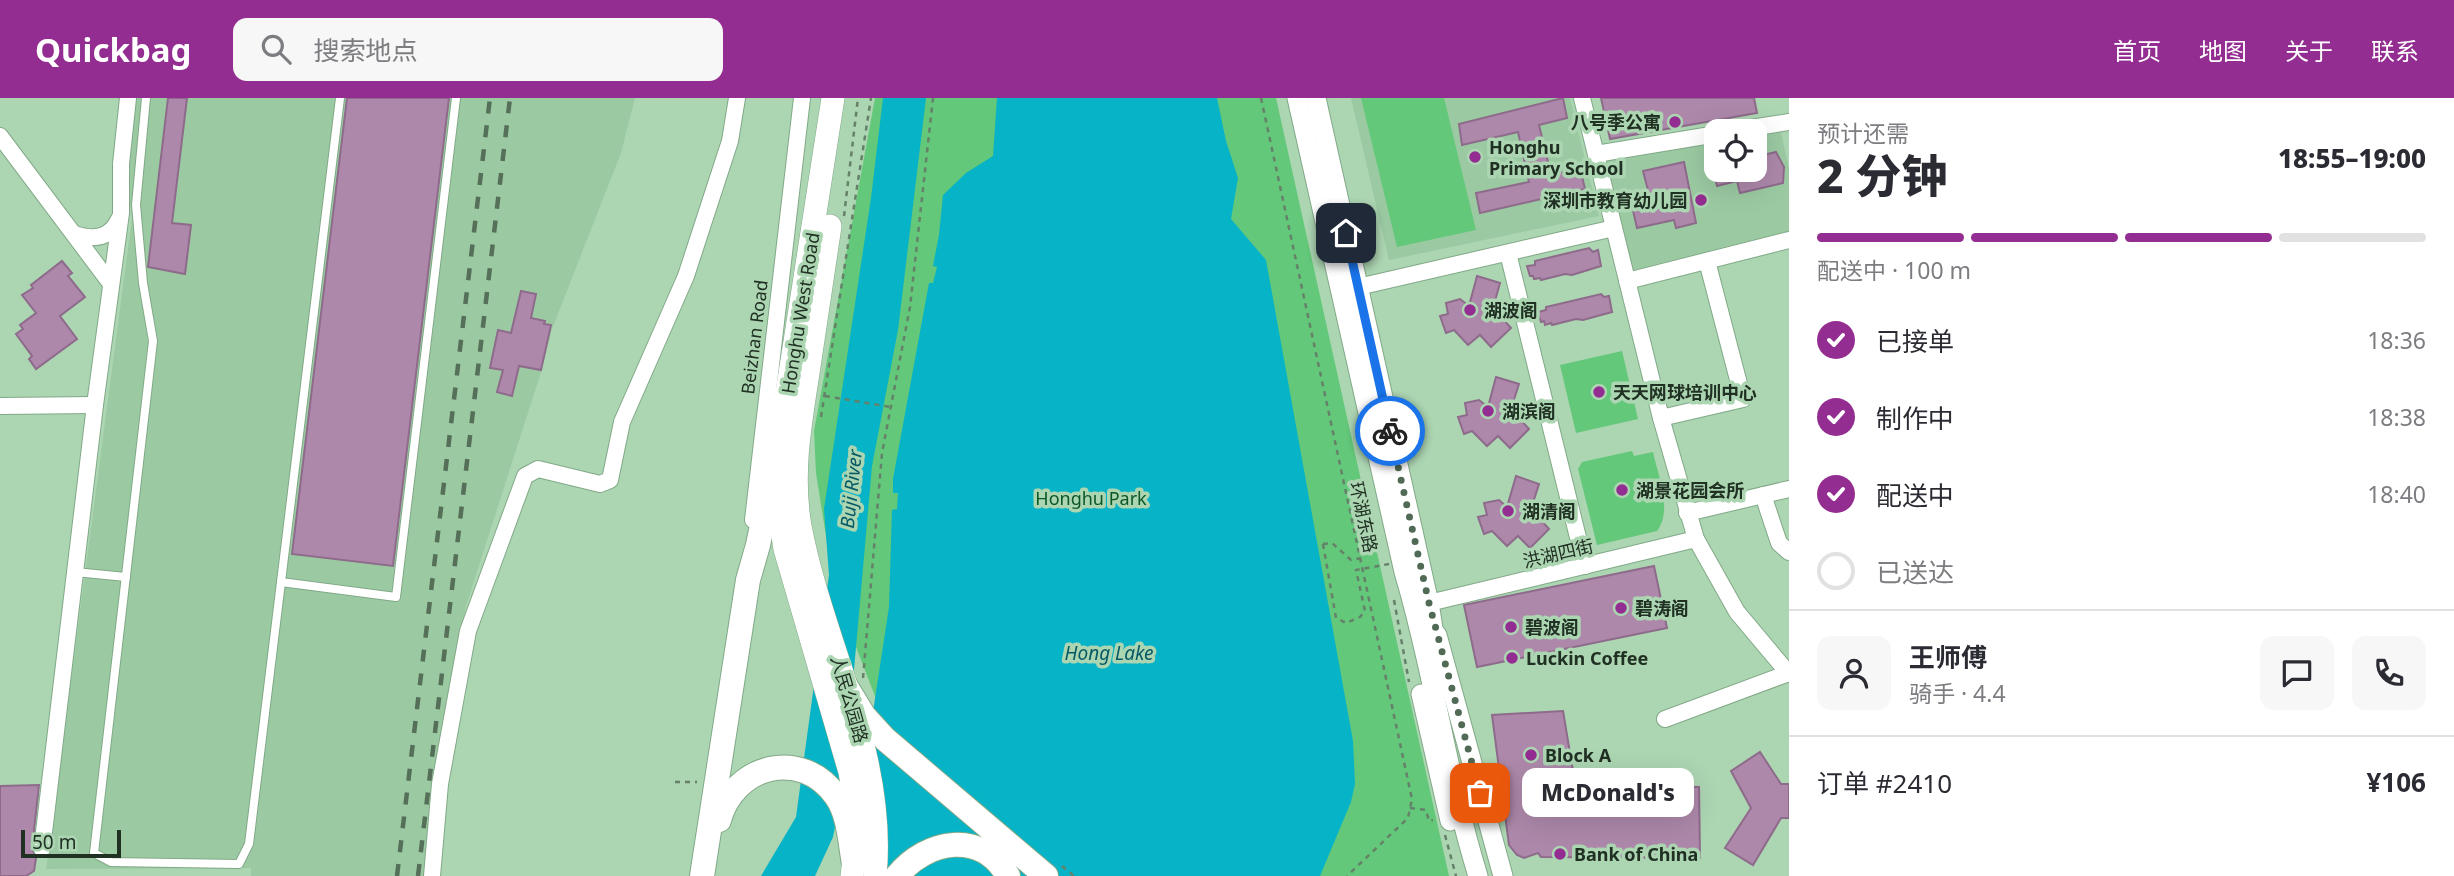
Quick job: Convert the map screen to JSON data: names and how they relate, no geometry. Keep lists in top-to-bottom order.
{
  "streets": {
    "main road": ["Honghu West Road", "人民公园路"],
    "street": ["Beizhan Road", "洪湖四街"],
    "path": ["环湖东路"]
  },
  "crossings": [
    ["Honghu West Road", "人民公园路"]
  ],
  "water": ["Buji River", "Hong Lake"],
  "parks": ["Honghu Park"],
  "places": [
    "八号季公寓",
    "Honghu Primary School",
    "深圳市教育幼儿园",
    "湖波阁",
    "天天网球培训中心",
    "湖滨阁",
    "湖景花园会所",
    "湖清阁",
    "碧涛阁",
    "碧波阁",
    "Luckin Coffee",
    "Block A",
    "McDonald's",
    "Bank of China"
  ],
  "scale_bar": "50 m",
  "page": {
    "header": "Quickbag",
    "search": "搜索地点",
    "nav": [
      "首页",
      "地图",
      "关于",
      "联系"
    ],
    "heading": ["2 分钟", "预计还需", "18:55–19:00"],
    "panel": [
      "王师傅",
      "骑手 · 4.4",
      "订单 #2410",
      "¥106"
    ],
    "bar": "配送中 · 100 m",
    "list": [
      ["已接单", "18:36"],
      ["制作中", "18:38"],
      ["配送中", "18:40"],
      "已送达"
    ],
    "bubble": "McDonald's",
    "scale": "50 m"
  }
}
